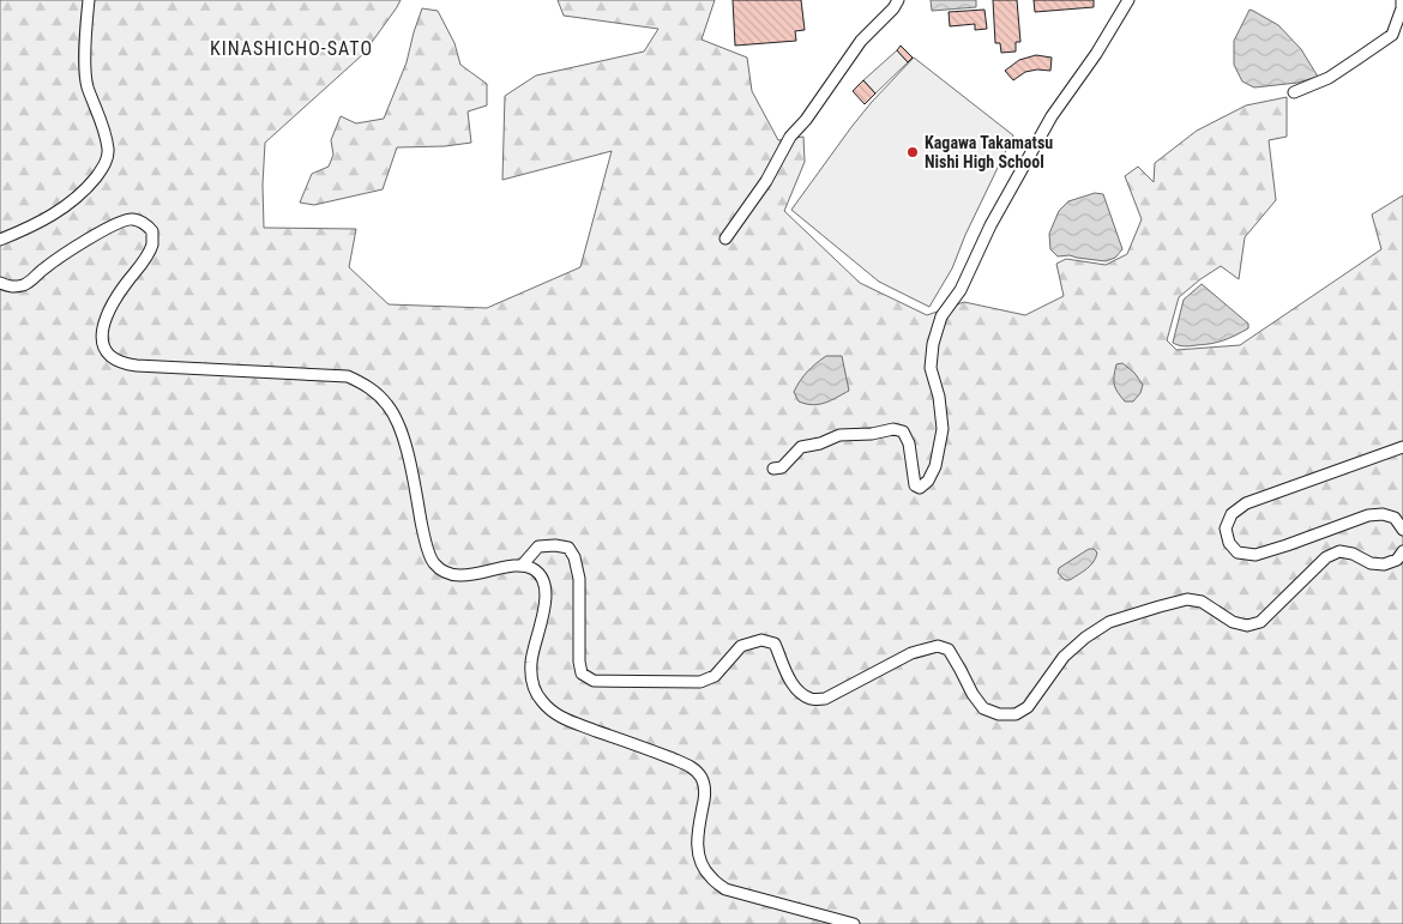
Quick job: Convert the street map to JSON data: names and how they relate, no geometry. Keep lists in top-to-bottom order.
{
  "districts": ["KINASHICHO-SATO"],
  "places": ["Kagawa Takamatsu Nishi High School"]
}
